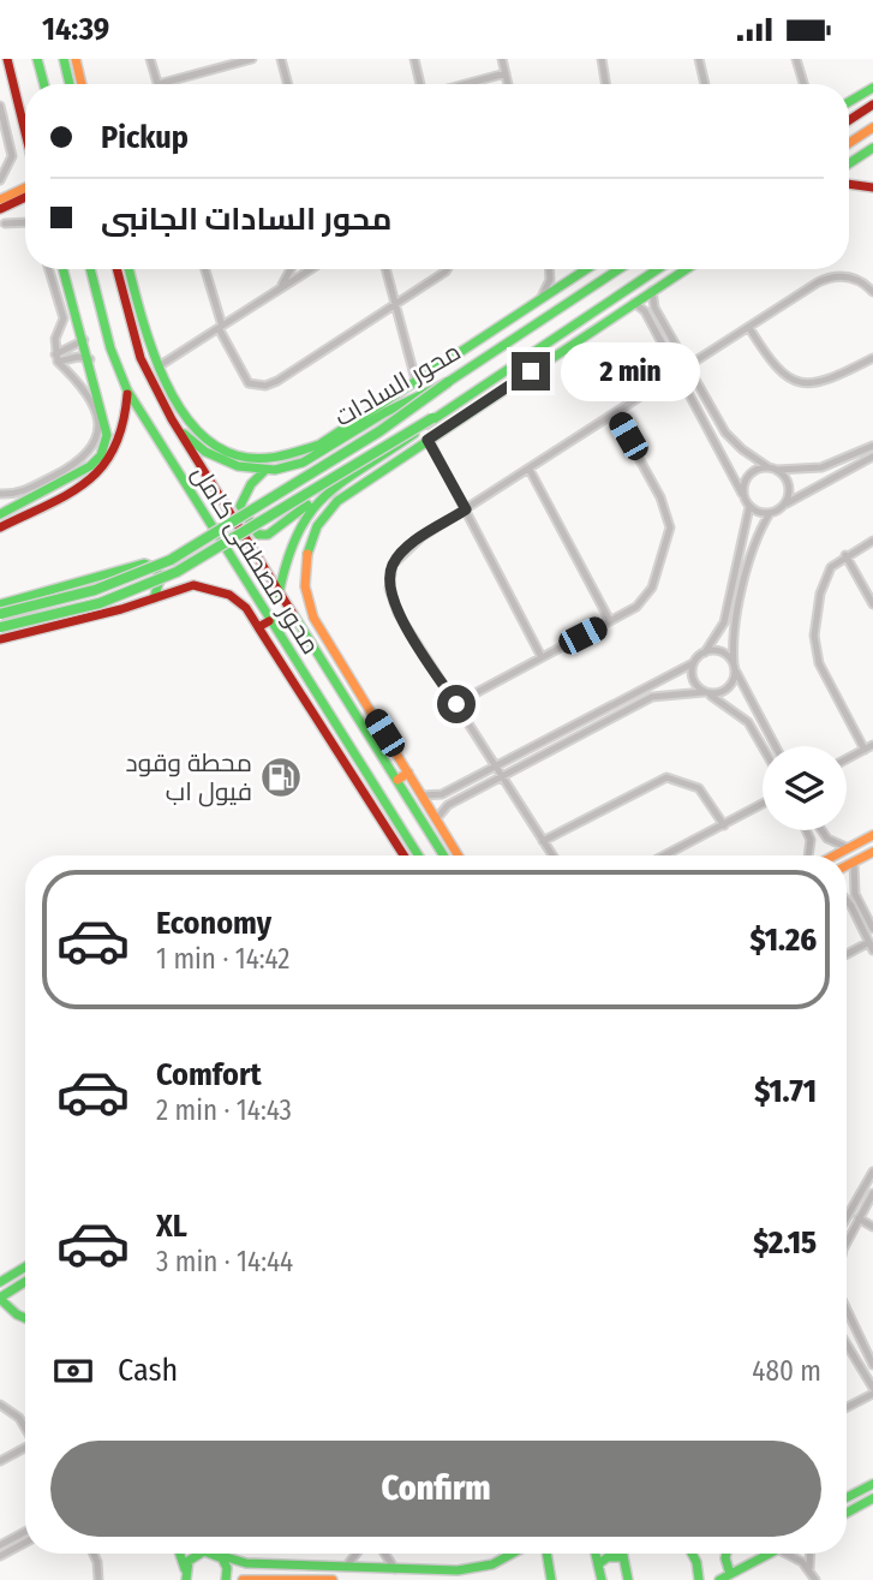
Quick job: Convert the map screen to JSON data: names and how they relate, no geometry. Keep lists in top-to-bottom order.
{
  "streets": {
    "main road": ["محور السادات", "محور مصطفى كامل"]
  },
  "crossings": [
    ["محور السادات", "محور مصطفى كامل"]
  ],
  "places": {
    "fuel station": ["محطة وقود فيول اب"]
  },
  "page": {
    "status": "14:39",
    "banner": ["Pickup", "محور السادات الجانبى"],
    "bubble": "2 min",
    "list": [
      {
        "name": "Economy",
        "note": "1 min · 14:42",
        "value": "$1.26"
      },
      {
        "name": "Comfort",
        "note": "2 min · 14:43",
        "value": "$1.71"
      },
      {
        "name": "XL",
        "note": "3 min · 14:44",
        "value": "$2.15"
      }
    ],
    "pay": ["Cash", "480 m"],
    "buttons": "Confirm"
  }
}
